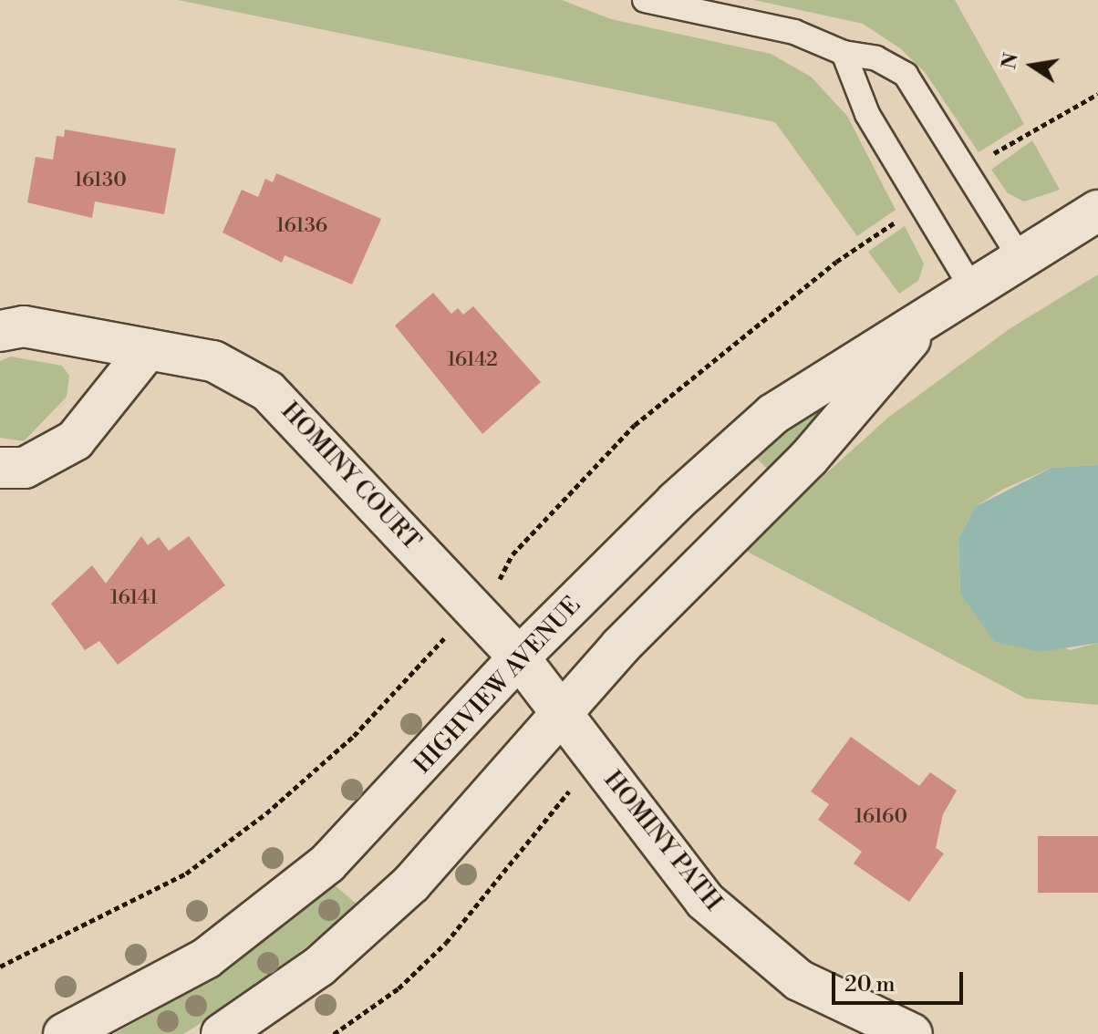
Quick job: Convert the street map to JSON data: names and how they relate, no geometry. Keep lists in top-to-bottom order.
{
  "streets": {
    "street": ["HOMINY COURT", "HIGHVIEW AVENUE", "HOMINY PATH"]
  },
  "crossings": [
    ["HOMINY COURT", "HIGHVIEW AVENUE"],
    ["HOMINY COURT", "HOMINY PATH"],
    ["HIGHVIEW AVENUE", "HOMINY PATH"]
  ],
  "house_numbers": [
    "16130",
    "16136",
    "16142",
    "16141",
    "16160"
  ],
  "scale_bar": "20 m",
  "north": "left"
}
